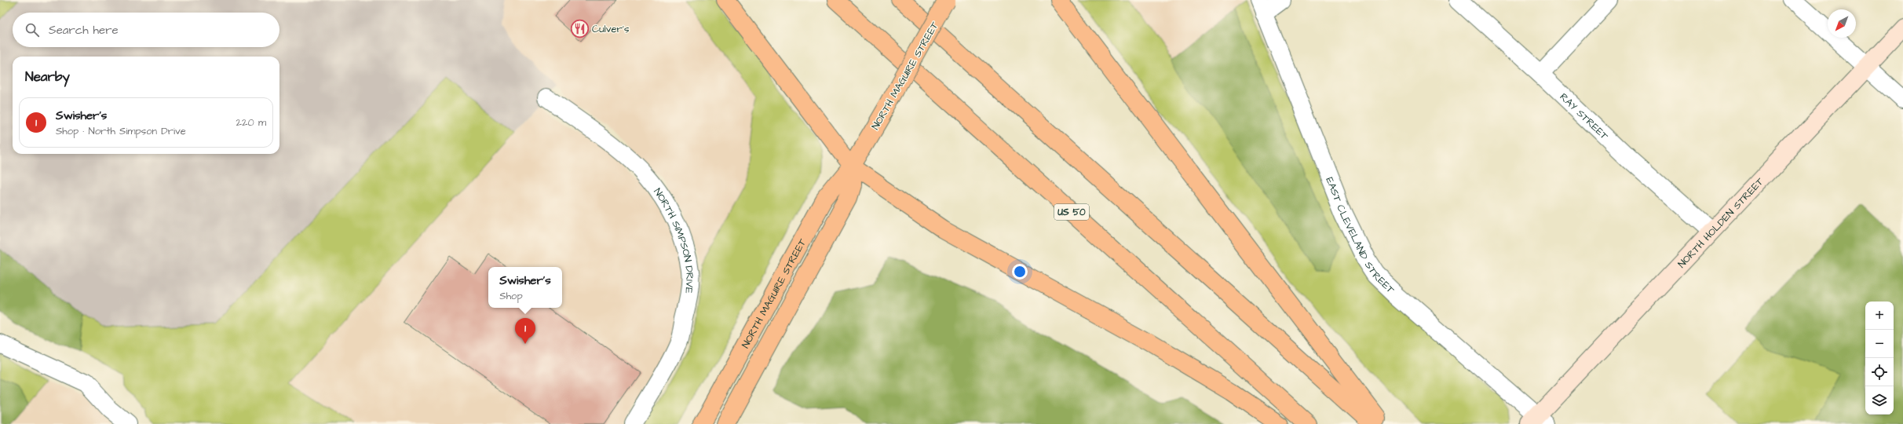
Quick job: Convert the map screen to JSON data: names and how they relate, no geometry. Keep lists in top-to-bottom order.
{
  "streets": {
    "main road": ["NORTH MAGUIRE STREET", "US 50", "NORTH HOLDEN STREET"],
    "street": ["RAY STREET", "EAST CLEVELAND STREET", "NORTH SIMPSON DRIVE"]
  },
  "crossings": [
    ["RAY STREET", "NORTH HOLDEN STREET"],
    ["NORTH HOLDEN STREET", "EAST CLEVELAND STREET"]
  ],
  "places": {
    "restaurant": ["Culver's"]
  },
  "north": "bottom left",
  "page": {
    "search": "Search here",
    "heading": "Nearby",
    "list": [
      {
        "mark": "1",
        "name": "Swisher's",
        "note": "Shop · North Simpson Drive",
        "value": "220 m"
      }
    ],
    "popup": ["Swisher's", "Shop"],
    "map_buttons": ["+", "−"],
    "pins": "1"
  }
}
